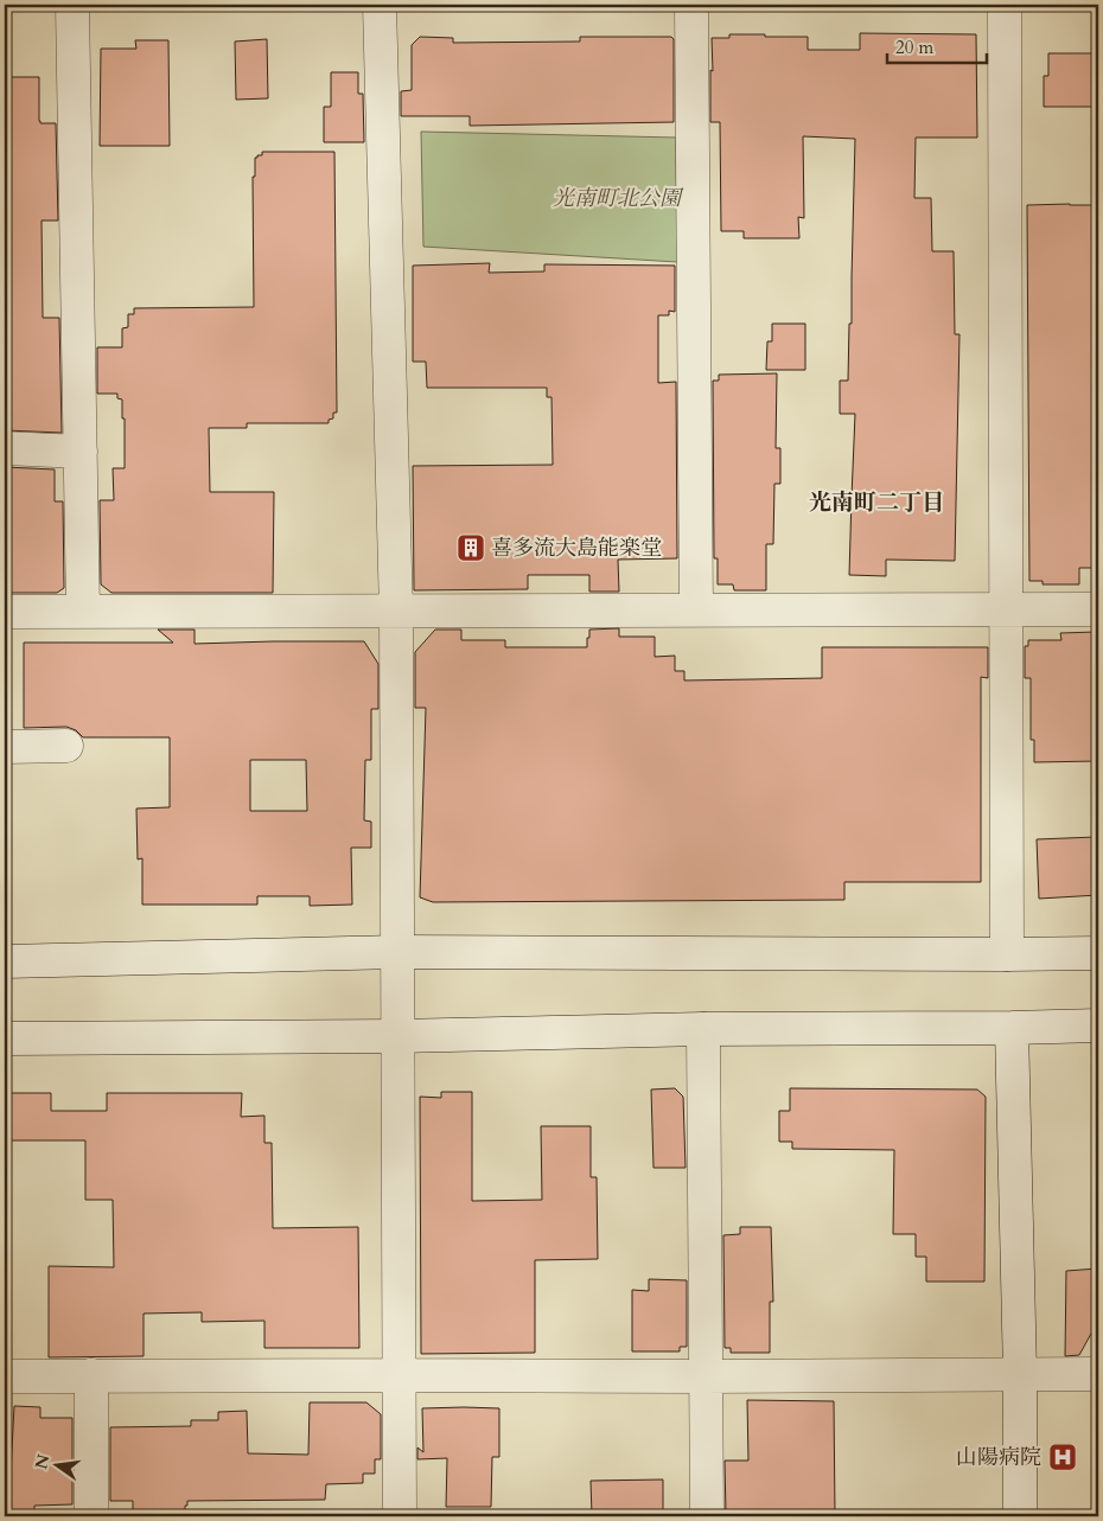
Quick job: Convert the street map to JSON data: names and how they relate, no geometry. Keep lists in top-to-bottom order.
{
  "districts": ["光南町二丁目"],
  "parks": ["光南町北公園"],
  "places": {
    "building": ["喜多流大島能楽堂"],
    "hospital": ["山陽病院"]
  },
  "scale_bar": "20 m",
  "north": "left"
}
